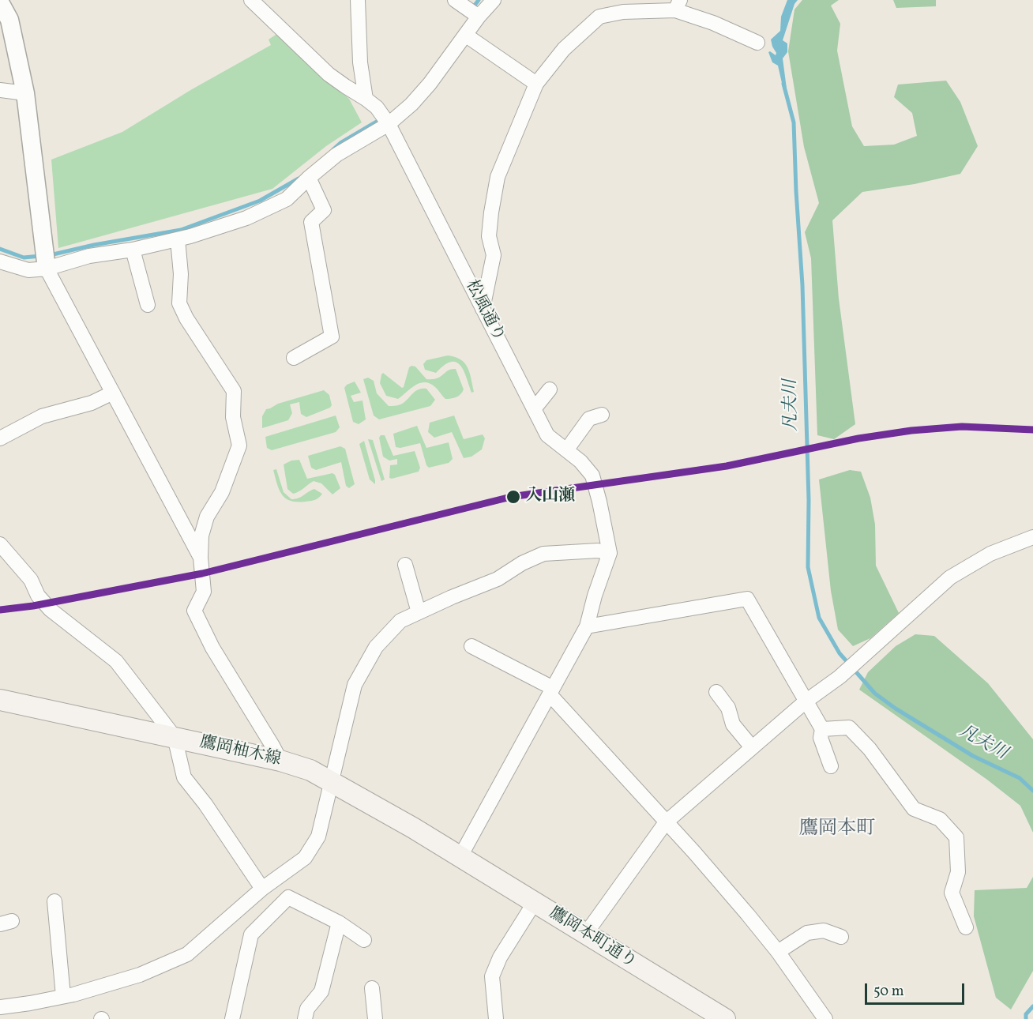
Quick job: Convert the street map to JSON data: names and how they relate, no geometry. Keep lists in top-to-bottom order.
{
  "streets": {
    "main road": ["鷹岡柚木線", "鷹岡本町通り"],
    "street": ["松風通り"]
  },
  "crossings": [
    ["鷹岡柚木線", "鷹岡本町通り"]
  ],
  "districts": ["鷹岡本町"],
  "water": ["凡夫川"],
  "places": ["入山瀬"],
  "scale_bar": "50 m"
}
